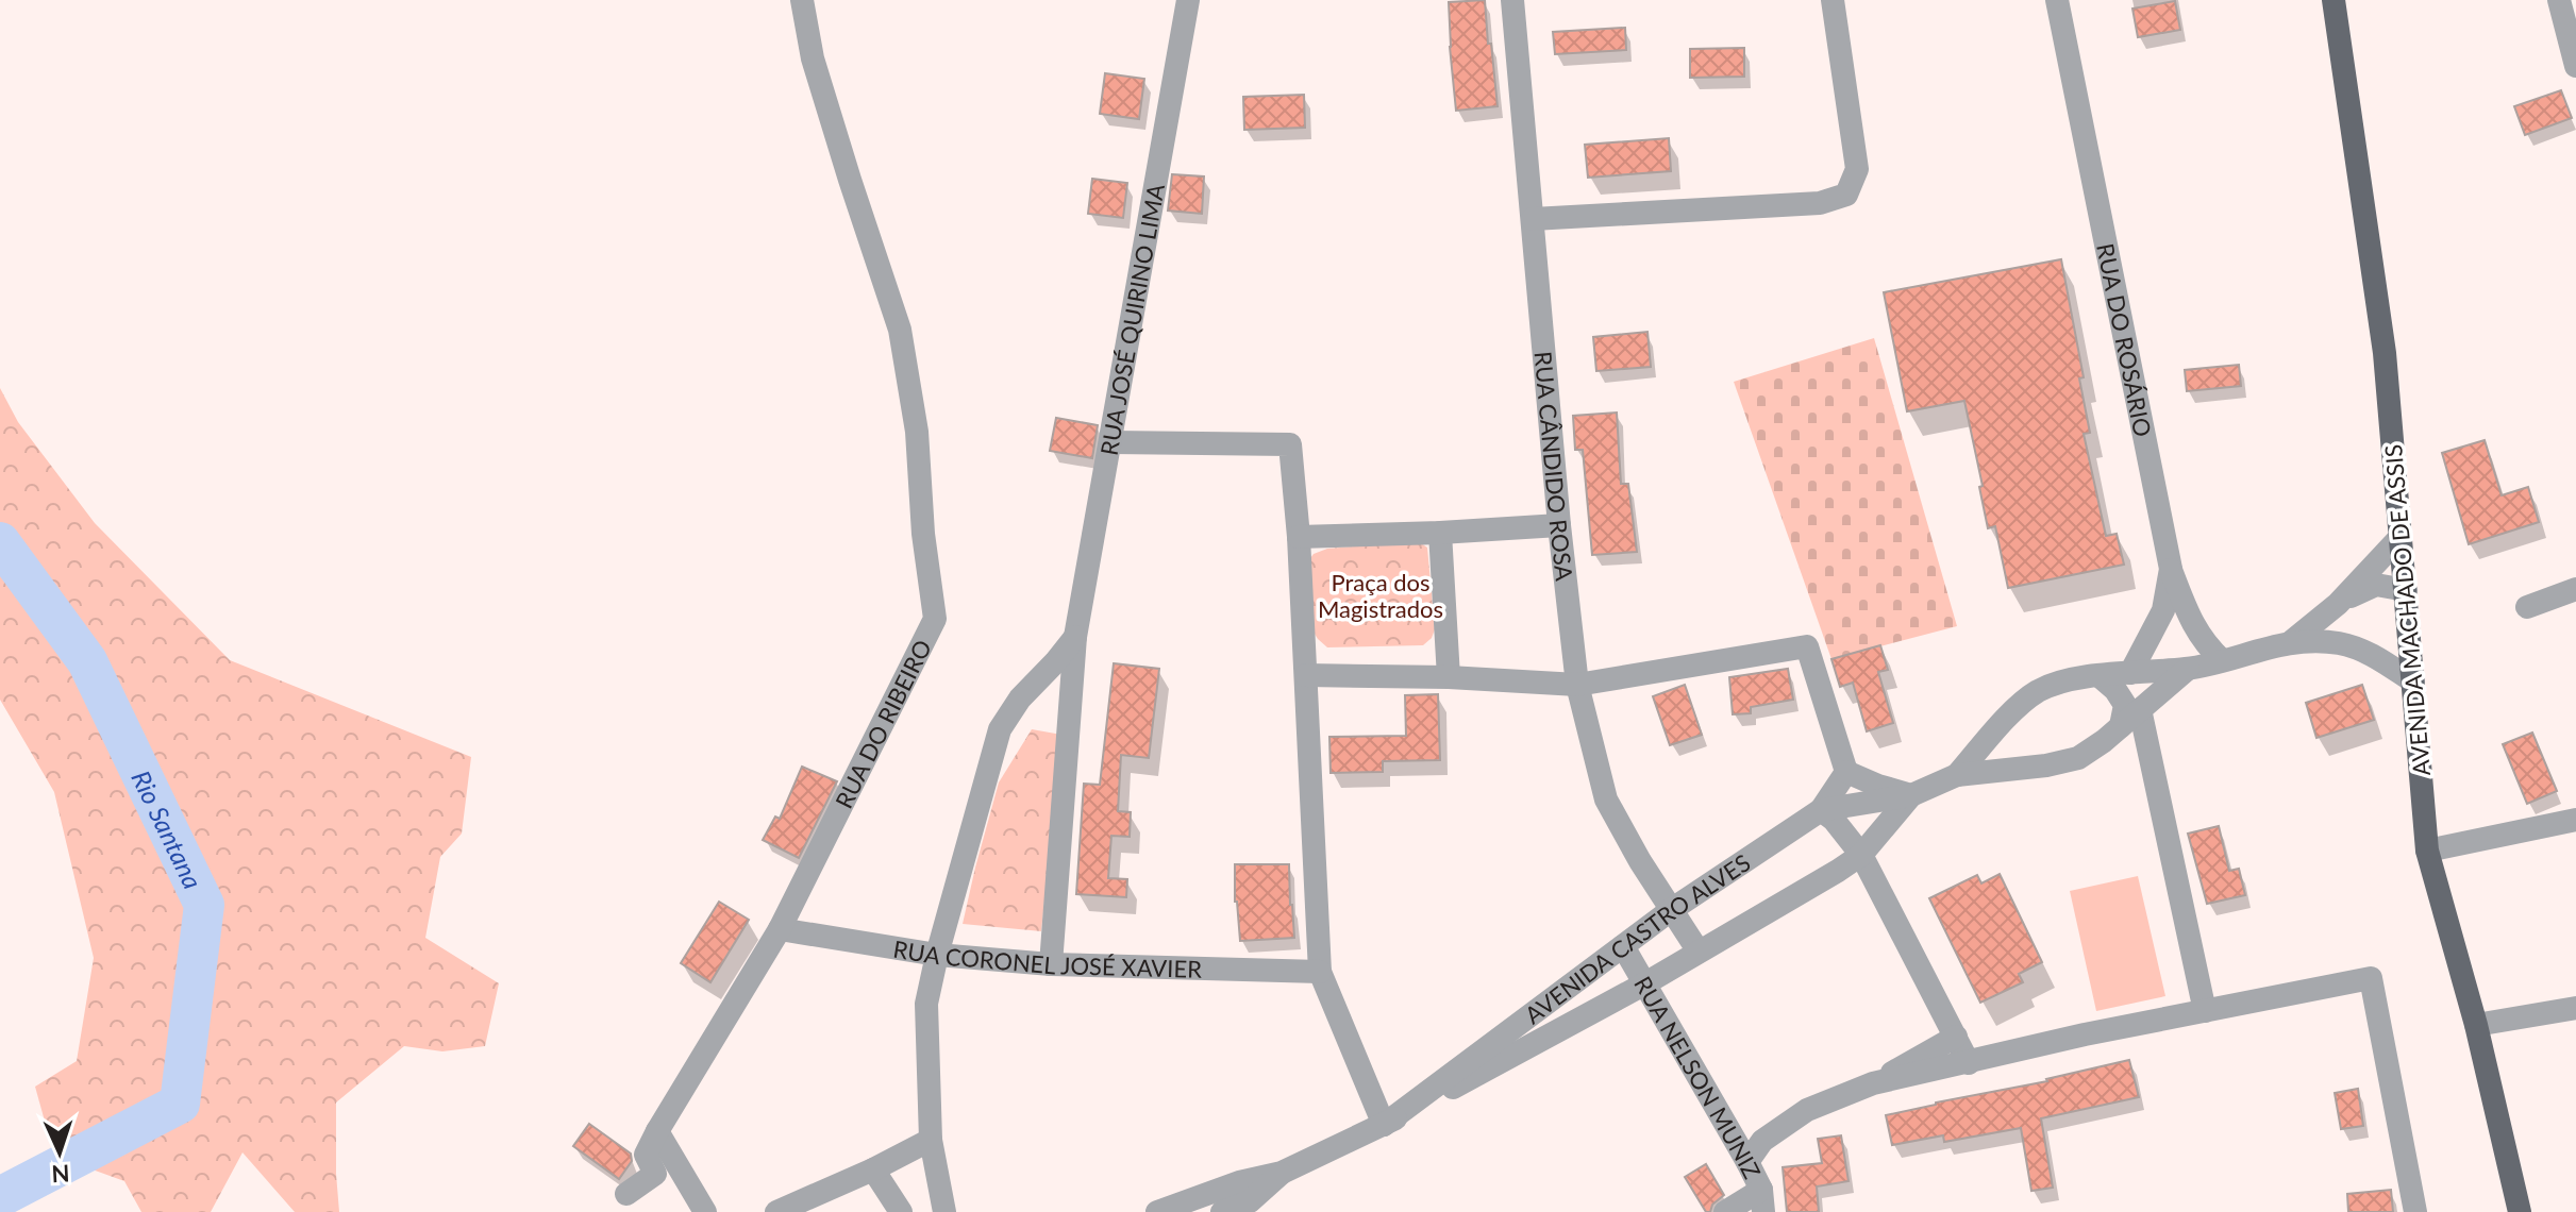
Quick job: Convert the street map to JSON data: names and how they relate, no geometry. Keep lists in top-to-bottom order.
{
  "streets": {
    "main road": ["AVENIDA MACHADO DE ASSIS"],
    "street": [
      "RUA JOSÉ QUIRINO LIMA",
      "RUA DO ROSÁRIO",
      "RUA CÂNDIDO ROSA",
      "RUA DO RIBEIRO",
      "AVENIDA CASTRO ALVES",
      "RUA CORONEL JOSÉ XAVIER",
      "RUA NELSON MUNIZ"
    ]
  },
  "crossings": [
    ["RUA JOSÉ QUIRINO LIMA", "RUA CORONEL JOSÉ XAVIER"],
    ["RUA DO ROSÁRIO", "AVENIDA CASTRO ALVES"],
    ["RUA CÂNDIDO ROSA", "AVENIDA CASTRO ALVES"],
    ["RUA DO RIBEIRO", "RUA CORONEL JOSÉ XAVIER"],
    ["AVENIDA CASTRO ALVES", "RUA NELSON MUNIZ"]
  ],
  "water": ["Rio Santana"],
  "parks": ["Praça dos Magistrados"],
  "north": "bottom"
}
